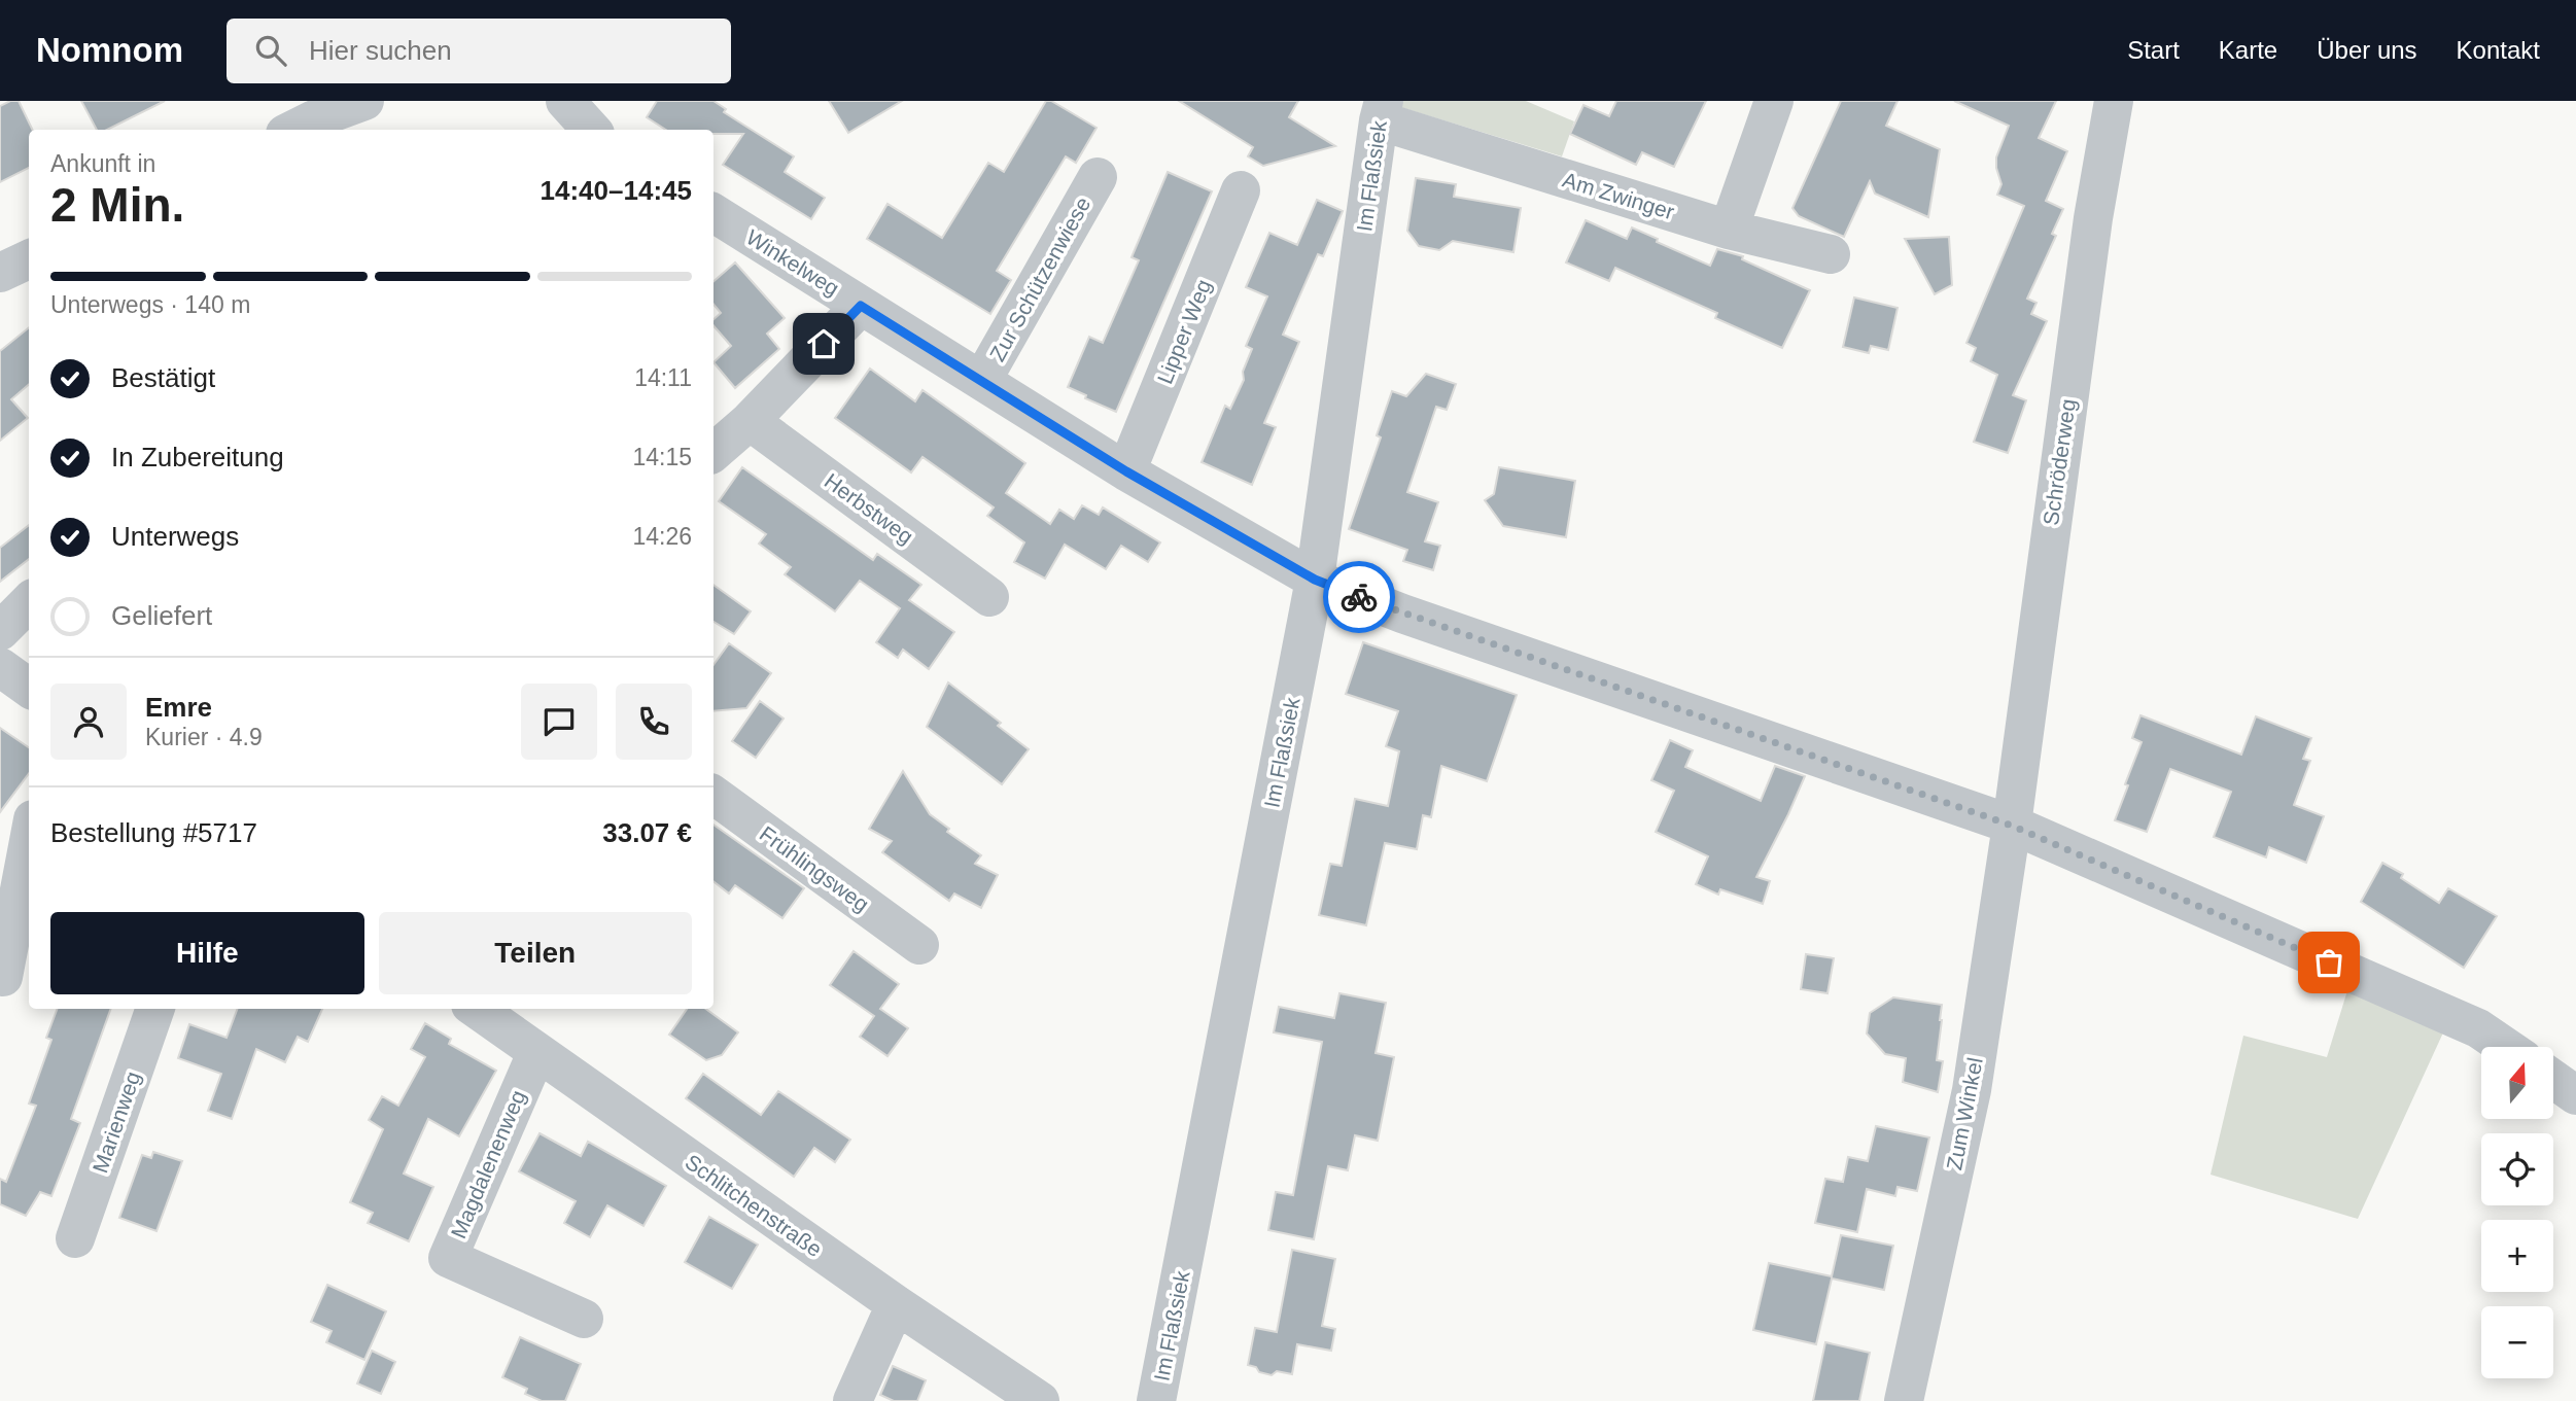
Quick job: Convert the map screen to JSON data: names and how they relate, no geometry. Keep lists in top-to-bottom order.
{
  "streets": {
    "street": [
      "Im Flaßsiek",
      "Am Zwinger",
      "Winkelweg",
      "Zur Schützenwiese",
      "Lipper Weg",
      "Schröderweg",
      "Herbstweg",
      "Frühlingsweg",
      "Zum Winkel",
      "Marienweg",
      "Magdalenenweg",
      "Schlitchenstraße"
    ]
  },
  "crossings": [
    ["Im Flaßsiek", "Am Zwinger"],
    ["Im Flaßsiek", "Winkelweg"],
    ["Winkelweg", "Zur Schützenwiese"],
    ["Winkelweg", "Lipper Weg"],
    ["Winkelweg", "Schröderweg"],
    ["Winkelweg", "Zum Winkel"],
    ["Schröderweg", "Zum Winkel"],
    ["Magdalenenweg", "Schlitchenstraße"]
  ],
  "north": "top",
  "page": {
    "header": "Nomnom",
    "search": "Hier suchen",
    "nav": [
      "Start",
      "Karte",
      "Über uns",
      "Kontakt"
    ],
    "heading": ["2 Min.", "Ankunft in", "14:40–14:45"],
    "panel": [
      "Emre",
      "Kurier · 4.9",
      "Bestellung #5717",
      "33.07 €"
    ],
    "bar": "Unterwegs · 140 m",
    "list": [
      ["Bestätigt", "14:11"],
      ["In Zubereitung", "14:15"],
      ["Unterwegs", "14:26"],
      "Geliefert"
    ],
    "buttons": ["Hilfe", "Teilen"],
    "map_buttons": ["+", "−"]
  }
}
